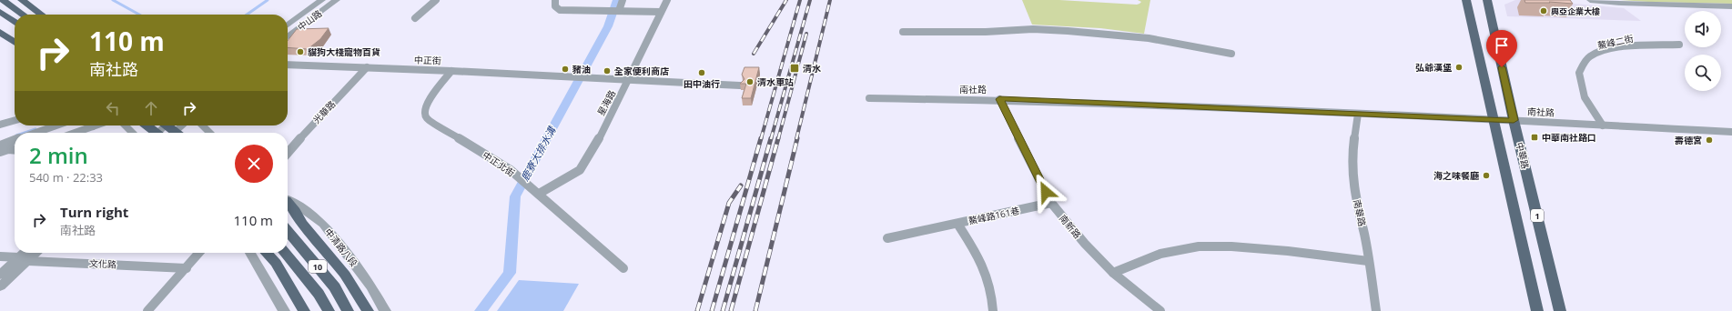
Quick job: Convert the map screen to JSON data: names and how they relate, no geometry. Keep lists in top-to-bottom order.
{
  "streets": {
    "main road": ["中華路", "1", "10"],
    "street": [
      "中山路",
      "鰲峰二街",
      "中正街",
      "南社路",
      "星海路",
      "光華路",
      "中正北街",
      "南華路",
      "鰲峰路161巷",
      "南新路",
      "中清路八段",
      "文化路"
    ]
  },
  "crossings": [
    ["鰲峰二街", "南社路"],
    ["中正街", "星海路"],
    ["中正街", "光華路"],
    ["中正街", "中正北街"],
    ["南社路", "中華路"],
    ["南社路", "南華路"],
    ["南社路", "南新路"],
    ["星海路", "中正北街"],
    ["鰲峰路161巷", "南新路"]
  ],
  "water": ["鹿寮大排水溝"],
  "places": {
    "other": [
      "興亞企業大樓",
      "貓狗大棧寵物百貨",
      "弘爺漢堡",
      "豬油",
      "全家便利商店",
      "田中油行",
      "清水車站",
      "壽德宮",
      "海之味餐廳"
    ],
    "transit": ["清水", "中華南社路口"]
  },
  "page": {
    "turn": ["110 m", "南社路"],
    "heading": ["2 min", "540 m · 22:33"],
    "list": [
      {
        "name": "Turn right",
        "note": "南社路",
        "value": "110 m"
      }
    ]
  }
}
